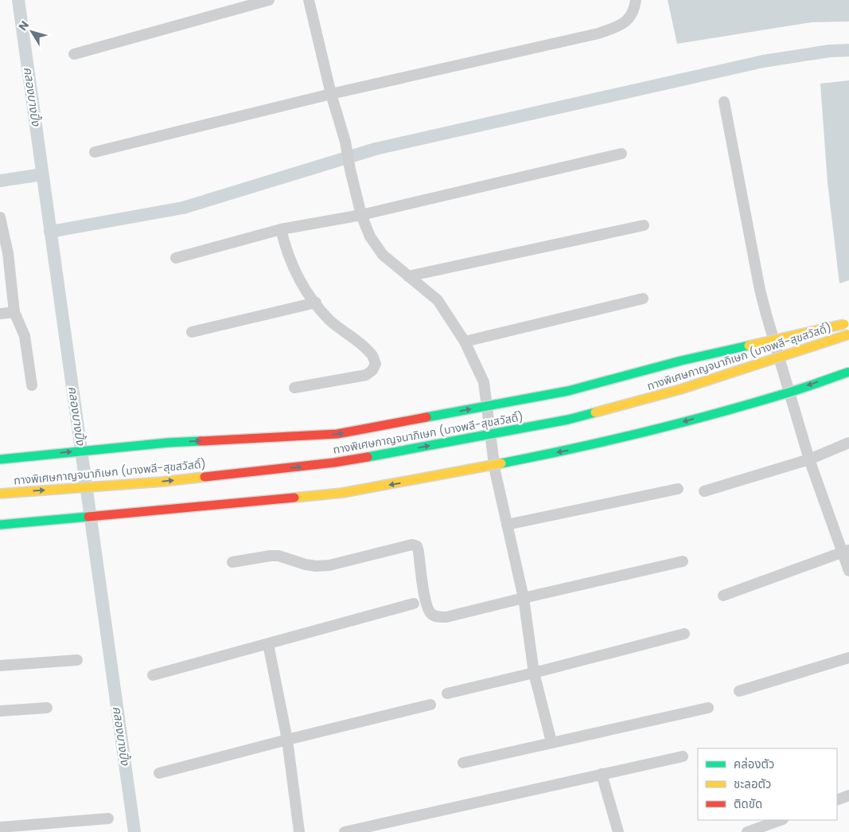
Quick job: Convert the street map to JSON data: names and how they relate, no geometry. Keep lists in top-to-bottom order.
{
  "streets": {
    "highway": ["ทางพิเศษกาญจนาภิเษก (บางพลี-สุขสวัสดิ์)"]
  },
  "water": ["คลองบางปิ้ง"],
  "legend": ["คล่องตัว", "ชะลอตัว", "ติดขัด"],
  "north": "top left"
}
